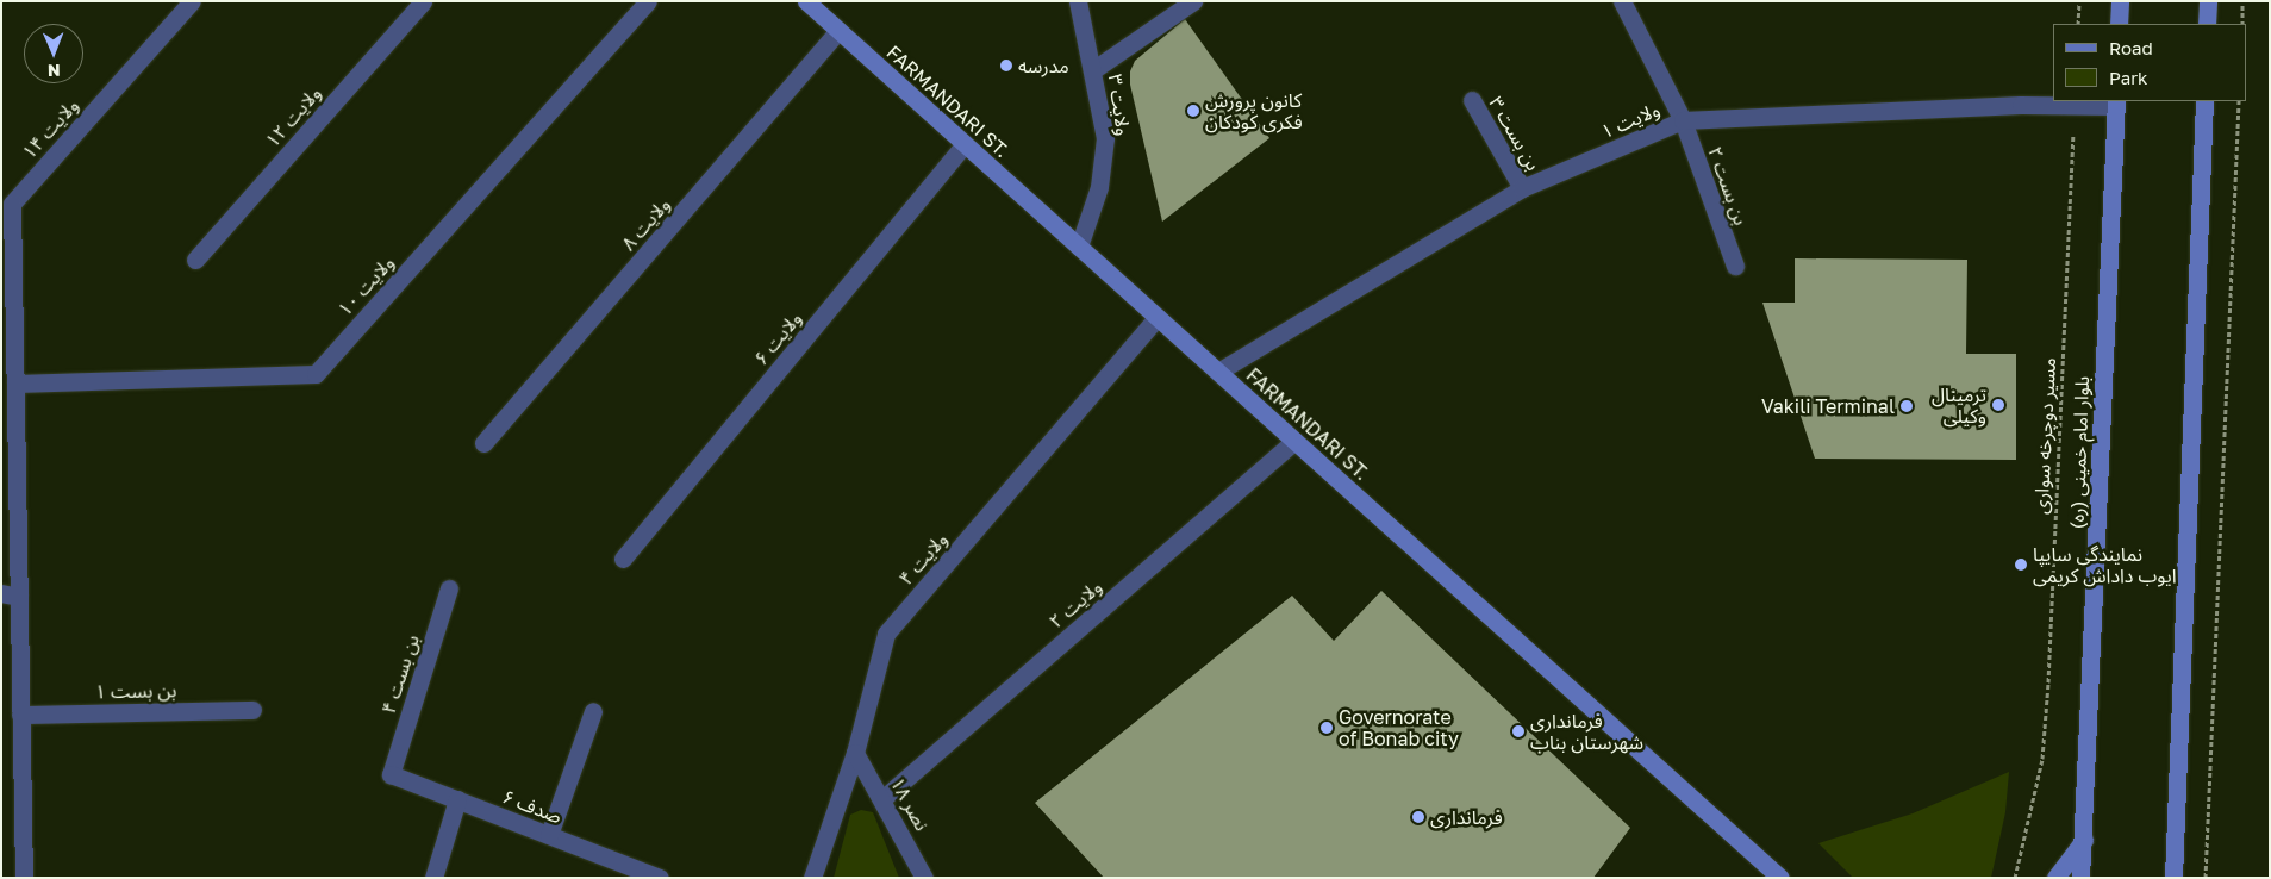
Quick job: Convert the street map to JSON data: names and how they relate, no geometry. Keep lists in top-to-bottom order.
{
  "streets": {
    "main road": ["FARMANDARI ST.", "بلوار امام خمینی (ره)"],
    "street": [
      "ولایت ۳",
      "ولایت ۱۲",
      "ولایت ۱",
      "ولایت ۱۴",
      "بن بست ۳",
      "بن بست ۲",
      "ولایت ۸",
      "ولایت ۱۰",
      "ولایت ۶",
      "ولایت ۴",
      "ولایت ۲",
      "بن بست ۴",
      "بن بست ۱",
      "نصر ۱۸",
      "صدف ۶"
    ],
    "path": ["مسیر دوچرخه سواری"]
  },
  "crossings": [
    ["FARMANDARI ST.", "ولایت ۳"],
    ["FARMANDARI ST.", "ولایت ۱"],
    ["FARMANDARI ST.", "ولایت ۸"],
    ["FARMANDARI ST.", "ولایت ۶"],
    ["FARMANDARI ST.", "ولایت ۴"],
    ["FARMANDARI ST.", "ولایت ۲"],
    ["ولایت ۱", "بن بست ۳"],
    ["ولایت ۱", "بن بست ۲"],
    ["ولایت ۱", "مسیر دوچرخه سواری"],
    ["ولایت ۱", "بلوار امام خمینی (ره)"],
    ["ولایت ۴", "نصر ۱۸"],
    ["ولایت ۲", "نصر ۱۸"],
    ["بن بست ۴", "صدف ۶"]
  ],
  "places": [
    "مدرسه",
    "کانون پرورش فکری کودکان",
    "ترمینال وکیلی",
    "Vakili Terminal",
    "نمایندگی سایپا ایوب داداش کریمی",
    "Governorate of Bonab city",
    "فرمانداری شهرستان بناب",
    "فرمانداری"
  ],
  "legend": ["Road", "Park"],
  "north": "bottom"
}
